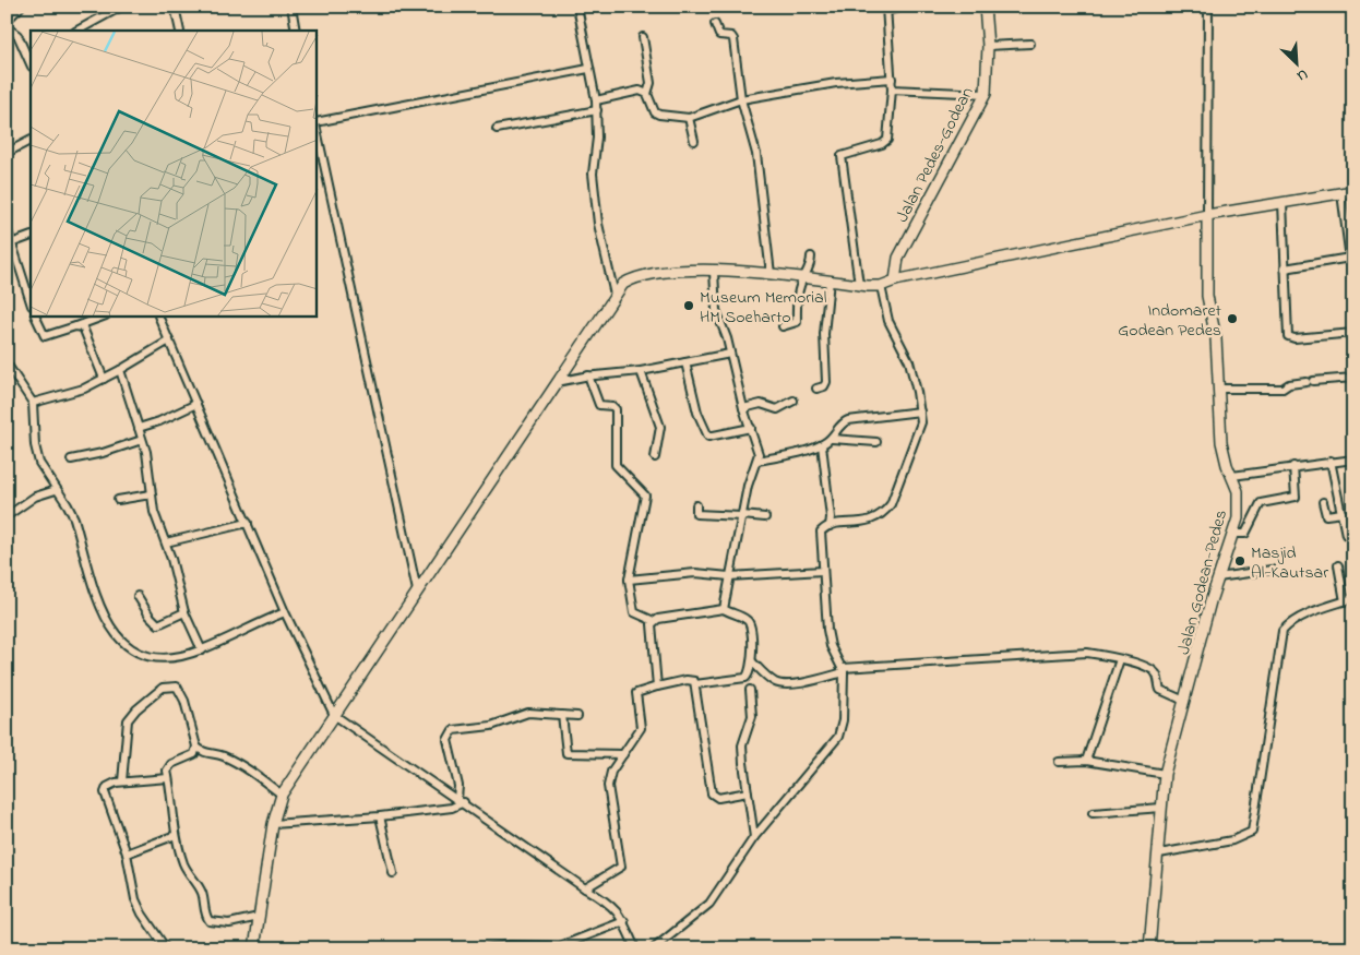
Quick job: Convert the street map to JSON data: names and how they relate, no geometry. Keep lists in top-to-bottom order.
{
  "streets": {
    "street": ["Jalan Pedes-Godean", "Jalan Godean-Pedes"]
  },
  "places": ["Museum Memorial HM Soeharto", "Indomaret Godean Pedes", "Masjid Al-Kautsar"],
  "north": "bottom right"
}
